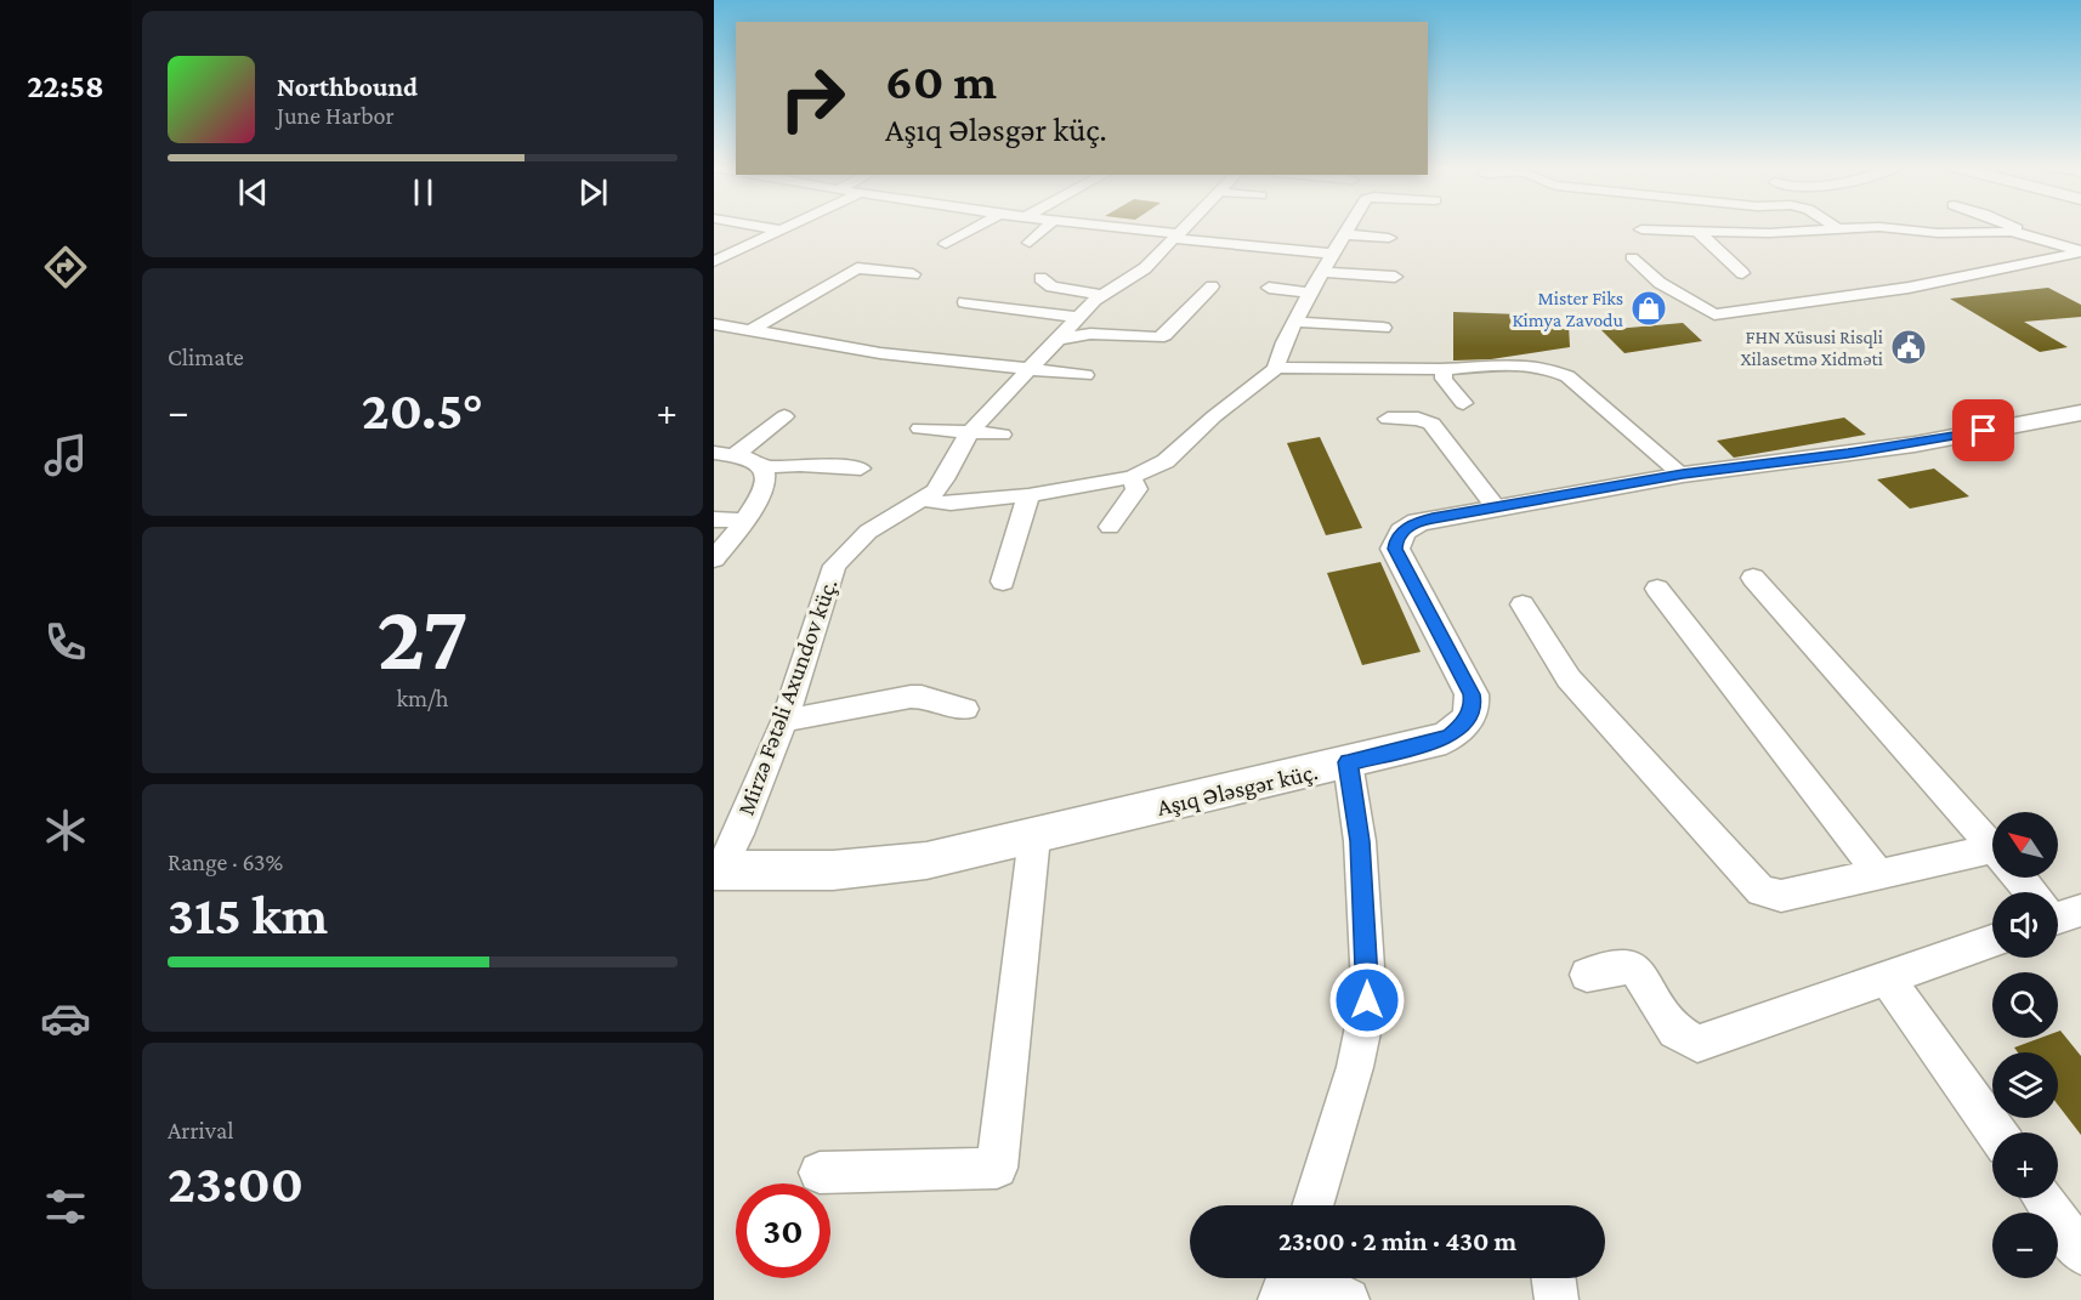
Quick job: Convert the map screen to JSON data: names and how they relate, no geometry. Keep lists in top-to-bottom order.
{
  "streets": {
    "street": ["Mirzə Fətəli Axundov küç.", "Aşıq Ələsgər küç."]
  },
  "crossings": [
    ["Mirzə Fətəli Axundov küç.", "Aşıq Ələsgər küç."]
  ],
  "places": {
    "shop": ["Mister Fiks Kimya Zavodu"],
    "public building": ["FHN Xüsusi Risqli Xilasetmə Xidməti"]
  },
  "north": "top left",
  "page": {
    "tabs": "22:58",
    "turn": ["60 m", "Aşıq Ələsgər küç."],
    "song": ["Northbound", "June Harbor"],
    "tile": [
      "Climate",
      ["27", "km/h"],
      ["Range · 63%", "315 km"],
      ["Arrival", "23:00"]
    ],
    "heat": ["−", "20.5°", "+"],
    "map_buttons": ["+", "−"],
    "limit": "30",
    "trip": "23:00 · 2 min · 430 m"
  }
}
